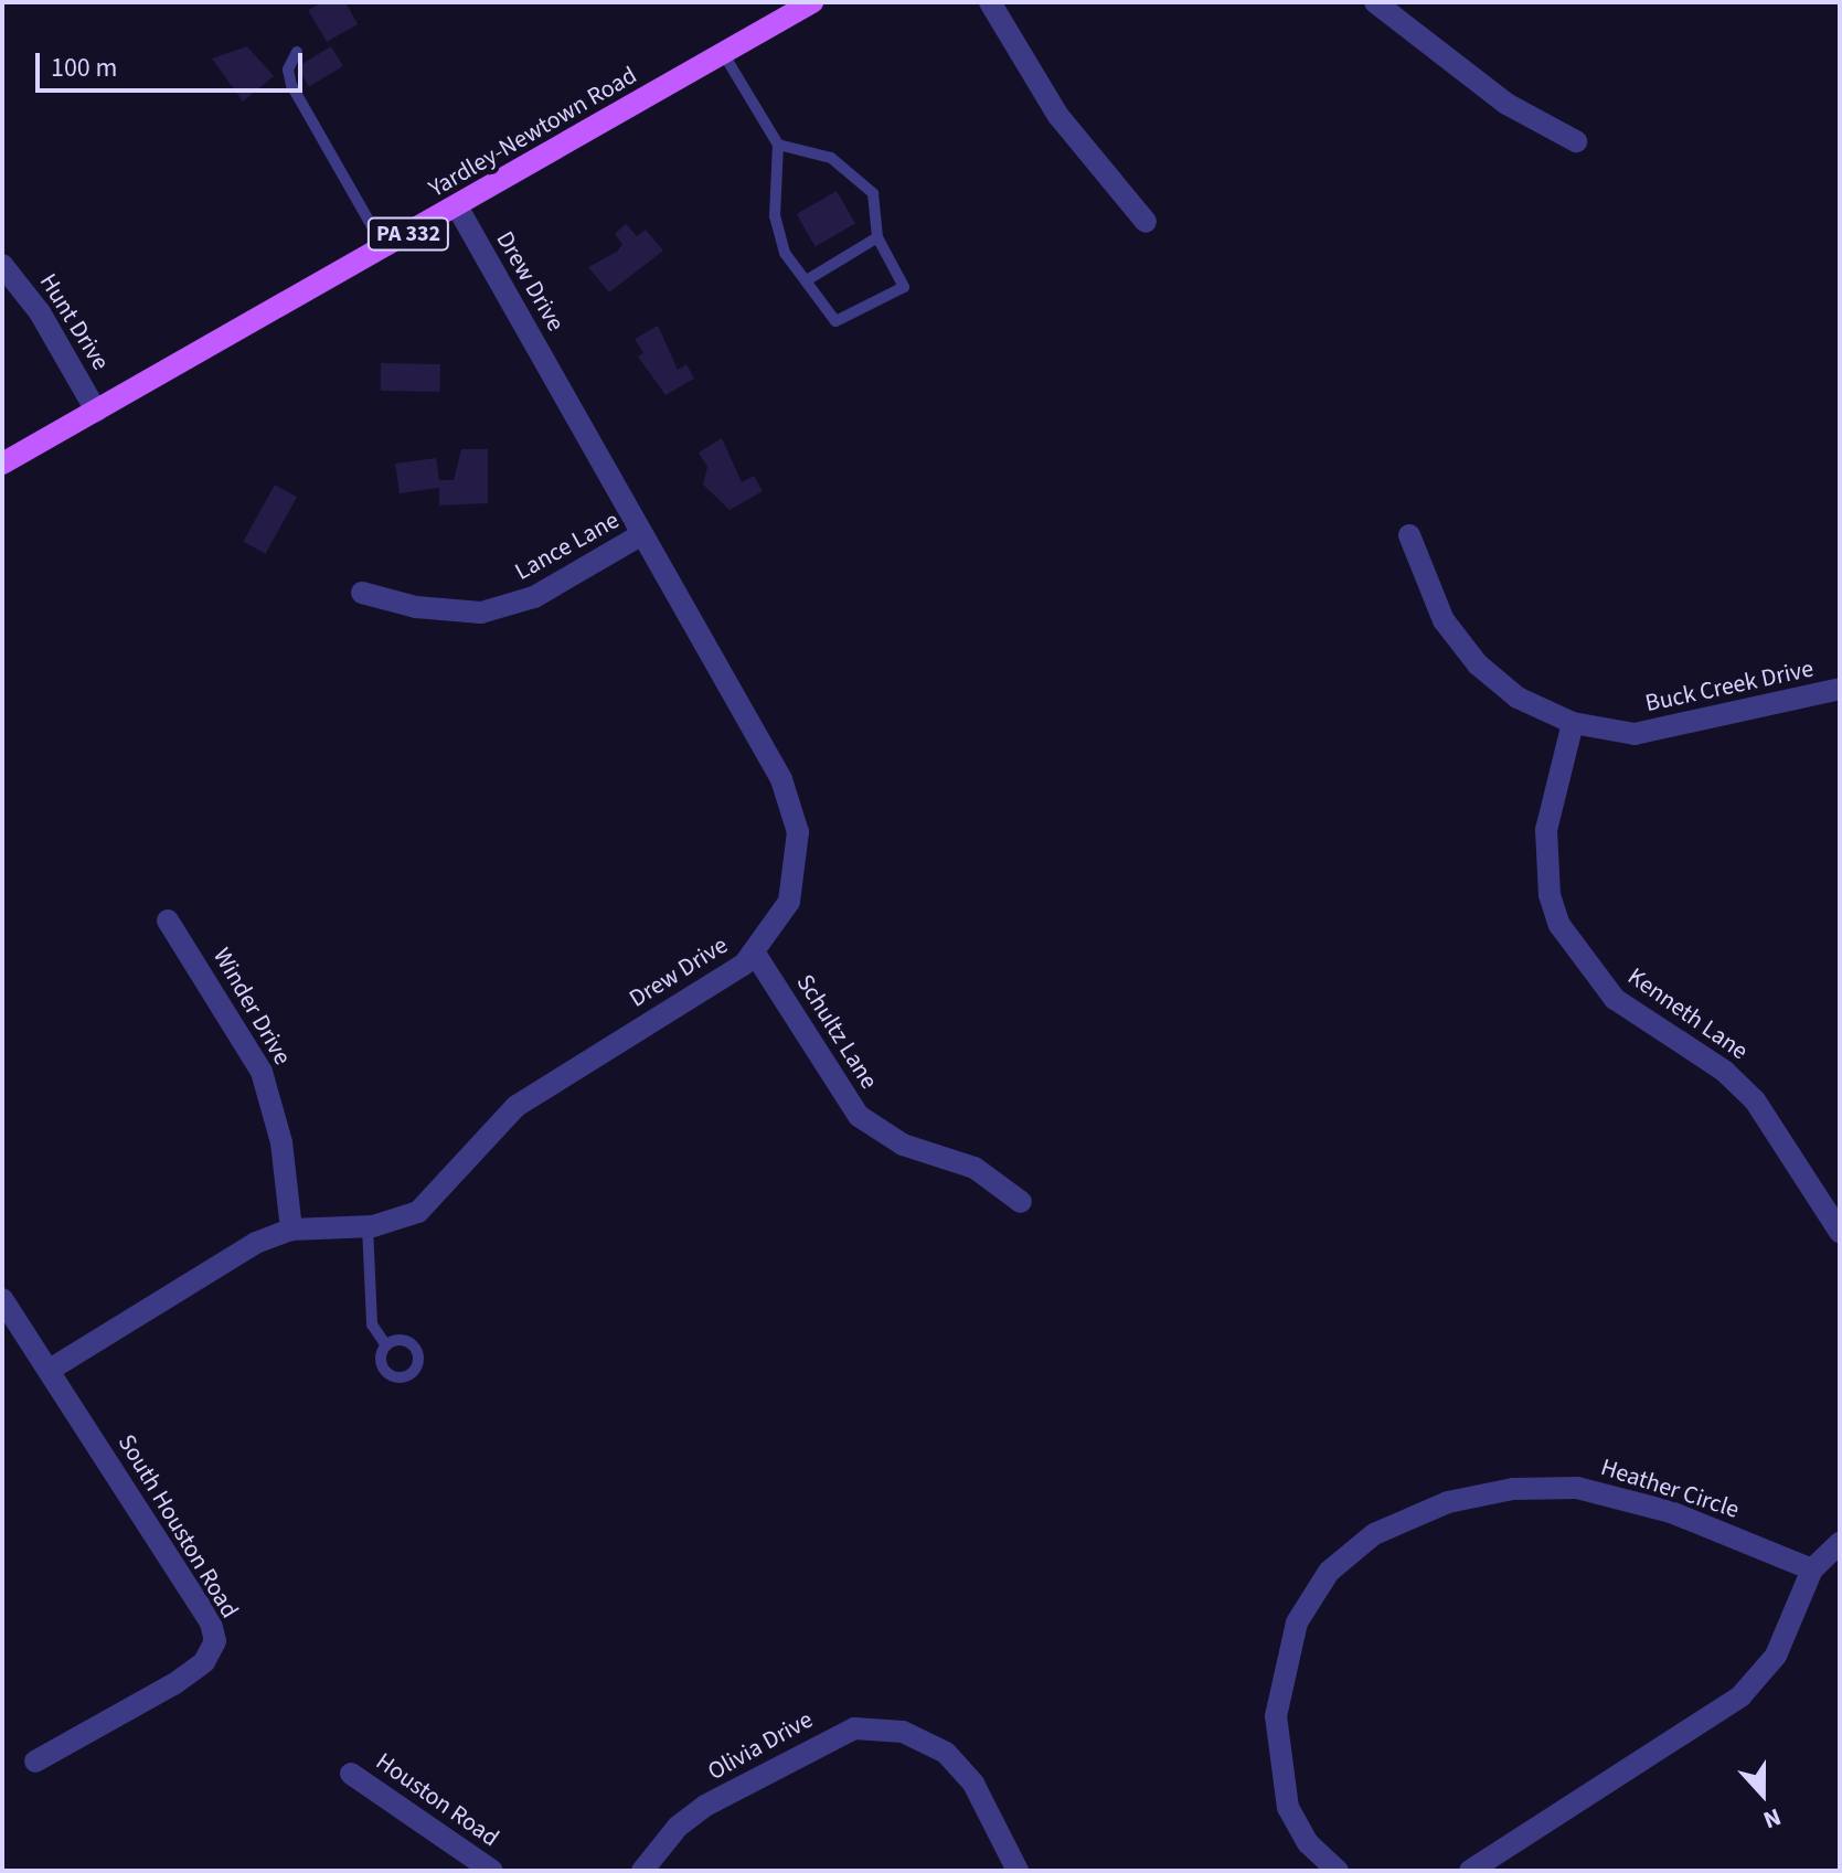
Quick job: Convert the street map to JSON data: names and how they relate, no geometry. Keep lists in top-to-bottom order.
{
  "streets": {
    "main road": ["Yardley-Newtown Road", "PA 332"],
    "street": [
      "Drew Drive",
      "Hunt Drive",
      "Lance Lane",
      "Buck Creek Drive",
      "Winder Drive",
      "Kenneth Lane",
      "Schultz Lane",
      "Heather Circle",
      "South Houston Road",
      "Olivia Drive",
      "Houston Road"
    ]
  },
  "crossings": [
    ["Yardley-Newtown Road", "Drew Drive"],
    ["Yardley-Newtown Road", "Hunt Drive"],
    ["Drew Drive", "Lance Lane"],
    ["Drew Drive", "Winder Drive"],
    ["Drew Drive", "Schultz Lane"],
    ["Drew Drive", "South Houston Road"],
    ["Buck Creek Drive", "Kenneth Lane"]
  ],
  "scale_bar": "100 m",
  "north": "bottom"
}
